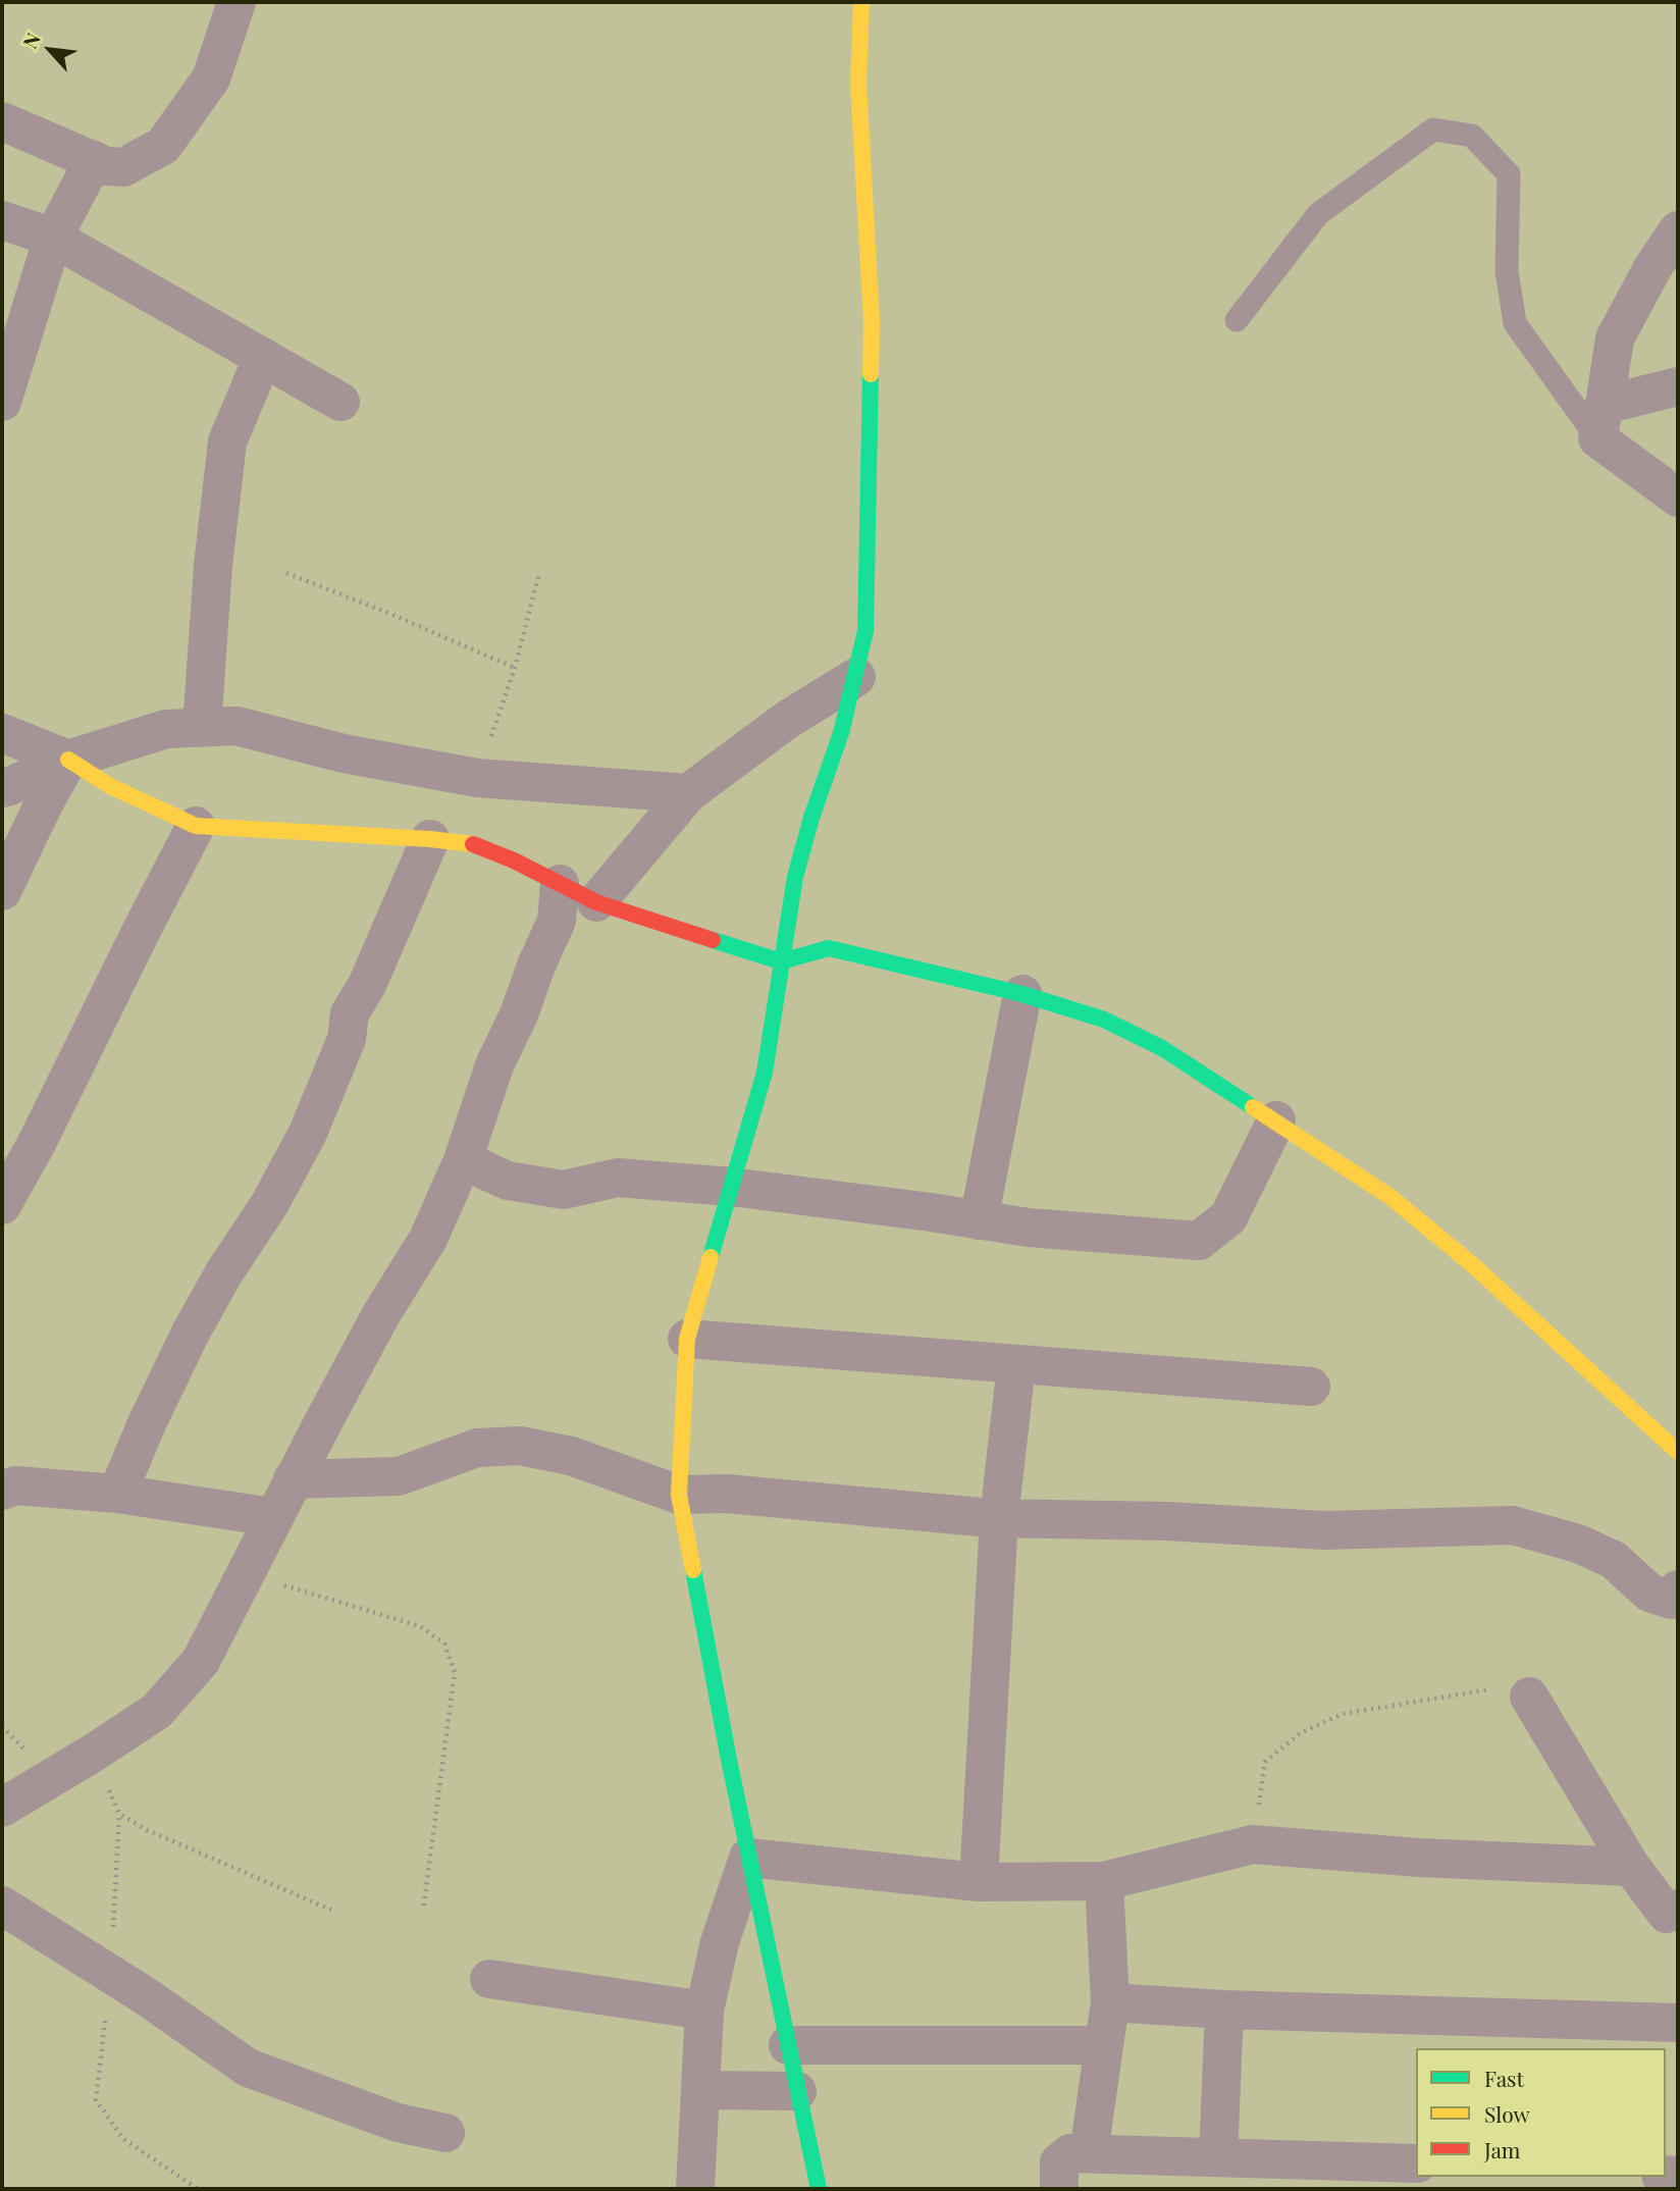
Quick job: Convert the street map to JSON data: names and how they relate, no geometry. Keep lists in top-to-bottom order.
{
  "legend": ["Fast", "Slow", "Jam"],
  "north": "top left"
}
